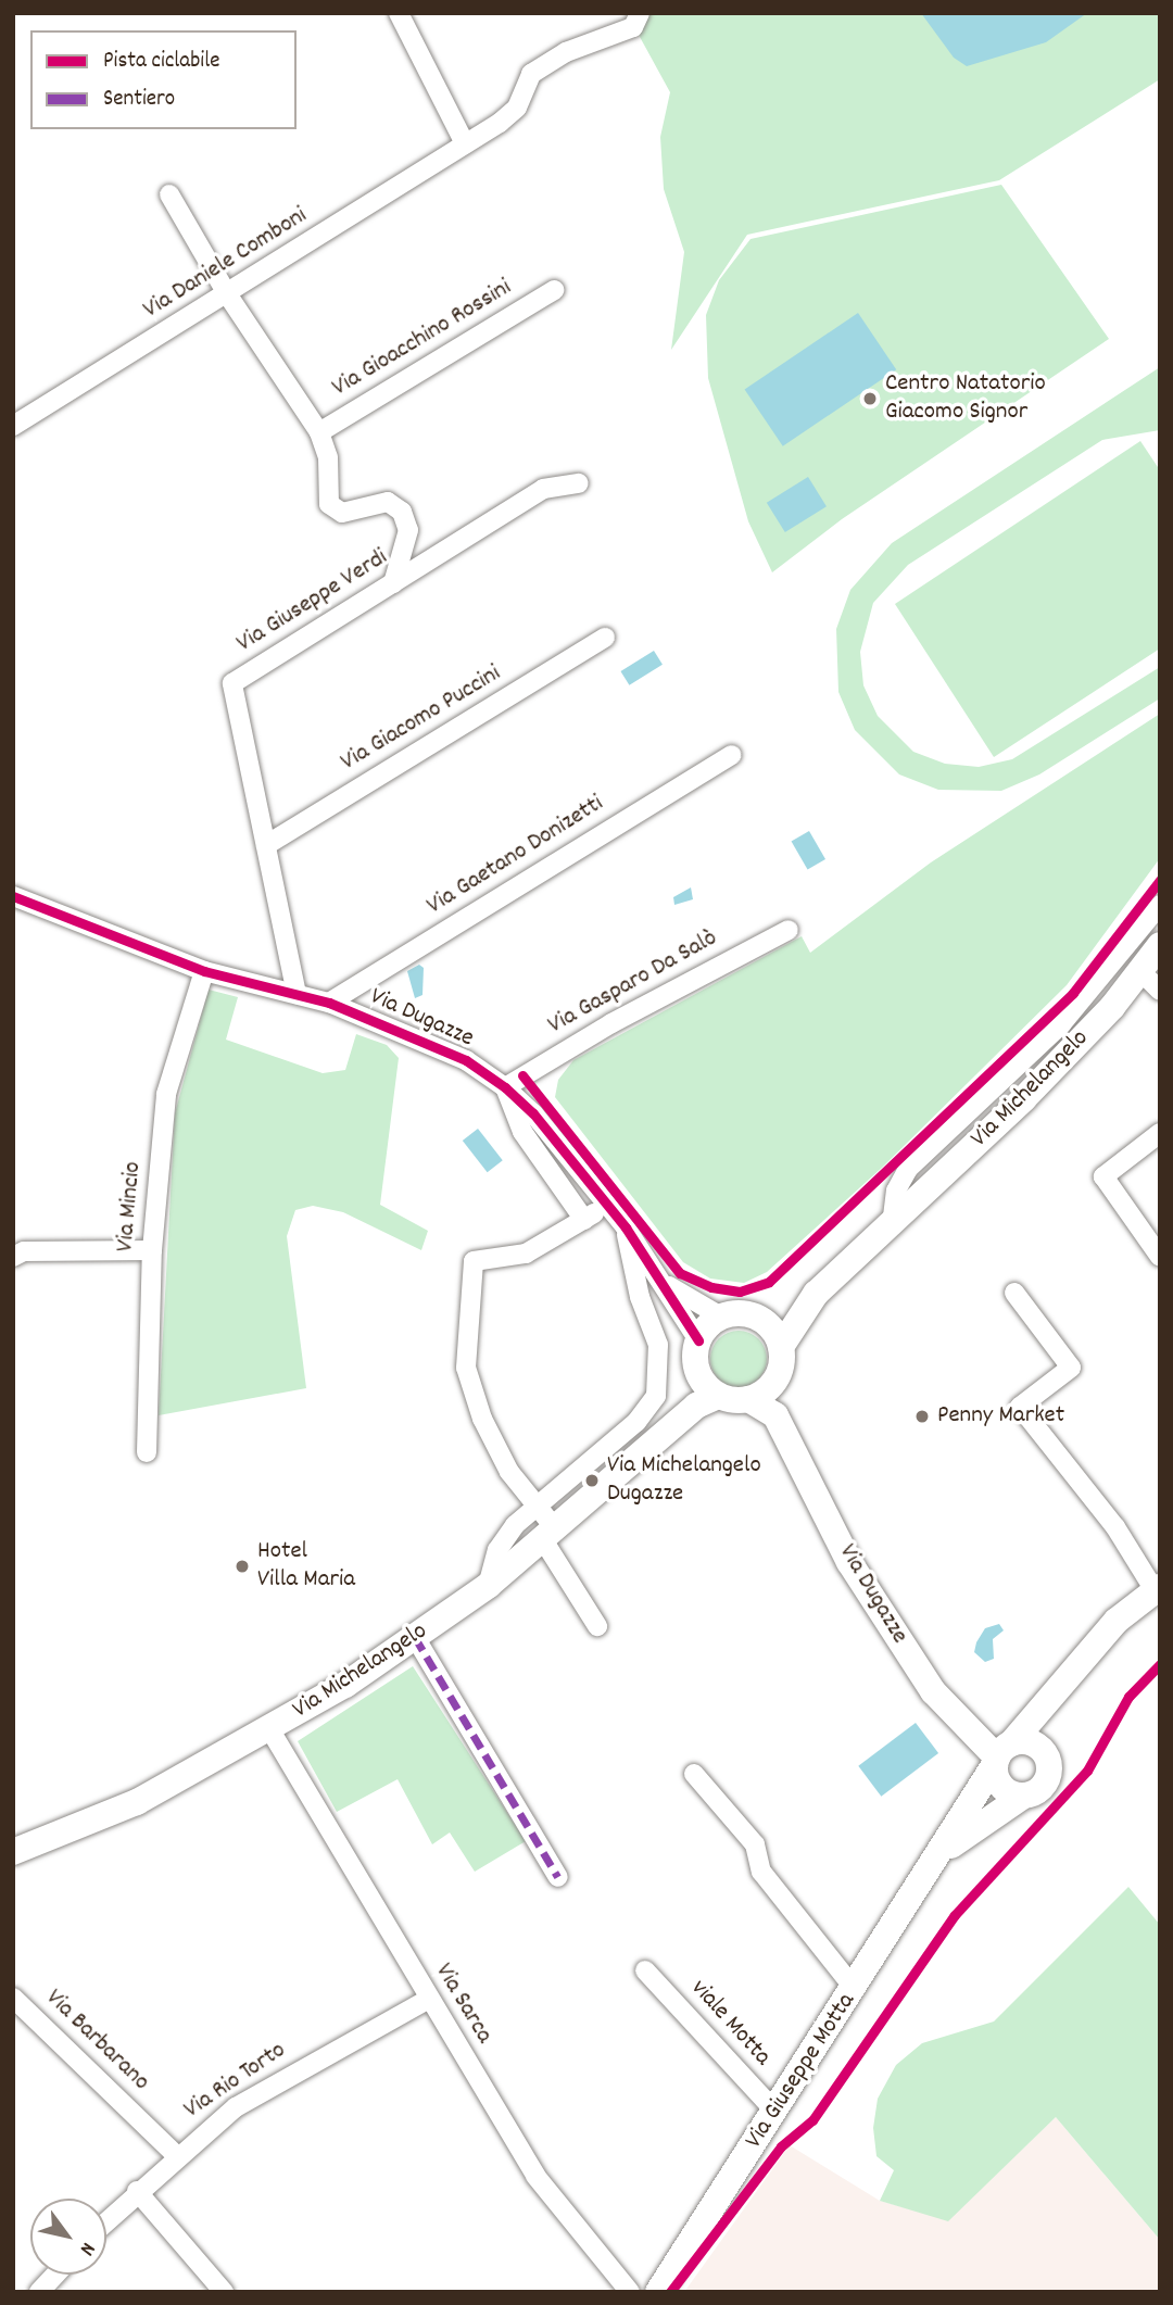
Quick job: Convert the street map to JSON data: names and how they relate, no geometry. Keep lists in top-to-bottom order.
{
  "streets": {
    "street": [
      "Via Daniele Comboni",
      "Via Gioacchino Rossini",
      "Via Giuseppe Verdi",
      "Via Giacomo Puccini",
      "Via Gaetano Donizetti",
      "Via Gasparo Da Salò",
      "Via Dugazze",
      "Via Michelangelo",
      "Via Mincio",
      "Via Sarca",
      "viale Motta",
      "Via Barbarano",
      "Via Giuseppe Motta",
      "Via Rio Torto"
    ]
  },
  "crossings": [
    ["Via Giuseppe Verdi", "Via Giacomo Puccini"],
    ["Via Giuseppe Verdi", "Via Dugazze"],
    ["Via Gaetano Donizetti", "Via Dugazze"],
    ["Via Gasparo Da Salò", "Via Dugazze"],
    ["Via Dugazze", "Via Michelangelo"],
    ["Via Dugazze", "Via Mincio"],
    ["Via Dugazze", "Via Giuseppe Motta"],
    ["Via Michelangelo", "Via Sarca"],
    ["Via Sarca", "Via Rio Torto"],
    ["viale Motta", "Via Giuseppe Motta"],
    ["Via Barbarano", "Via Rio Torto"]
  ],
  "places": [
    "Centro Natatorio Giacomo Signor",
    "Penny Market",
    "Via Michelangelo Dugazze",
    "Hotel Villa Maria"
  ],
  "legend": ["Pista ciclabile", "Sentiero"],
  "north": "bottom right"
}
